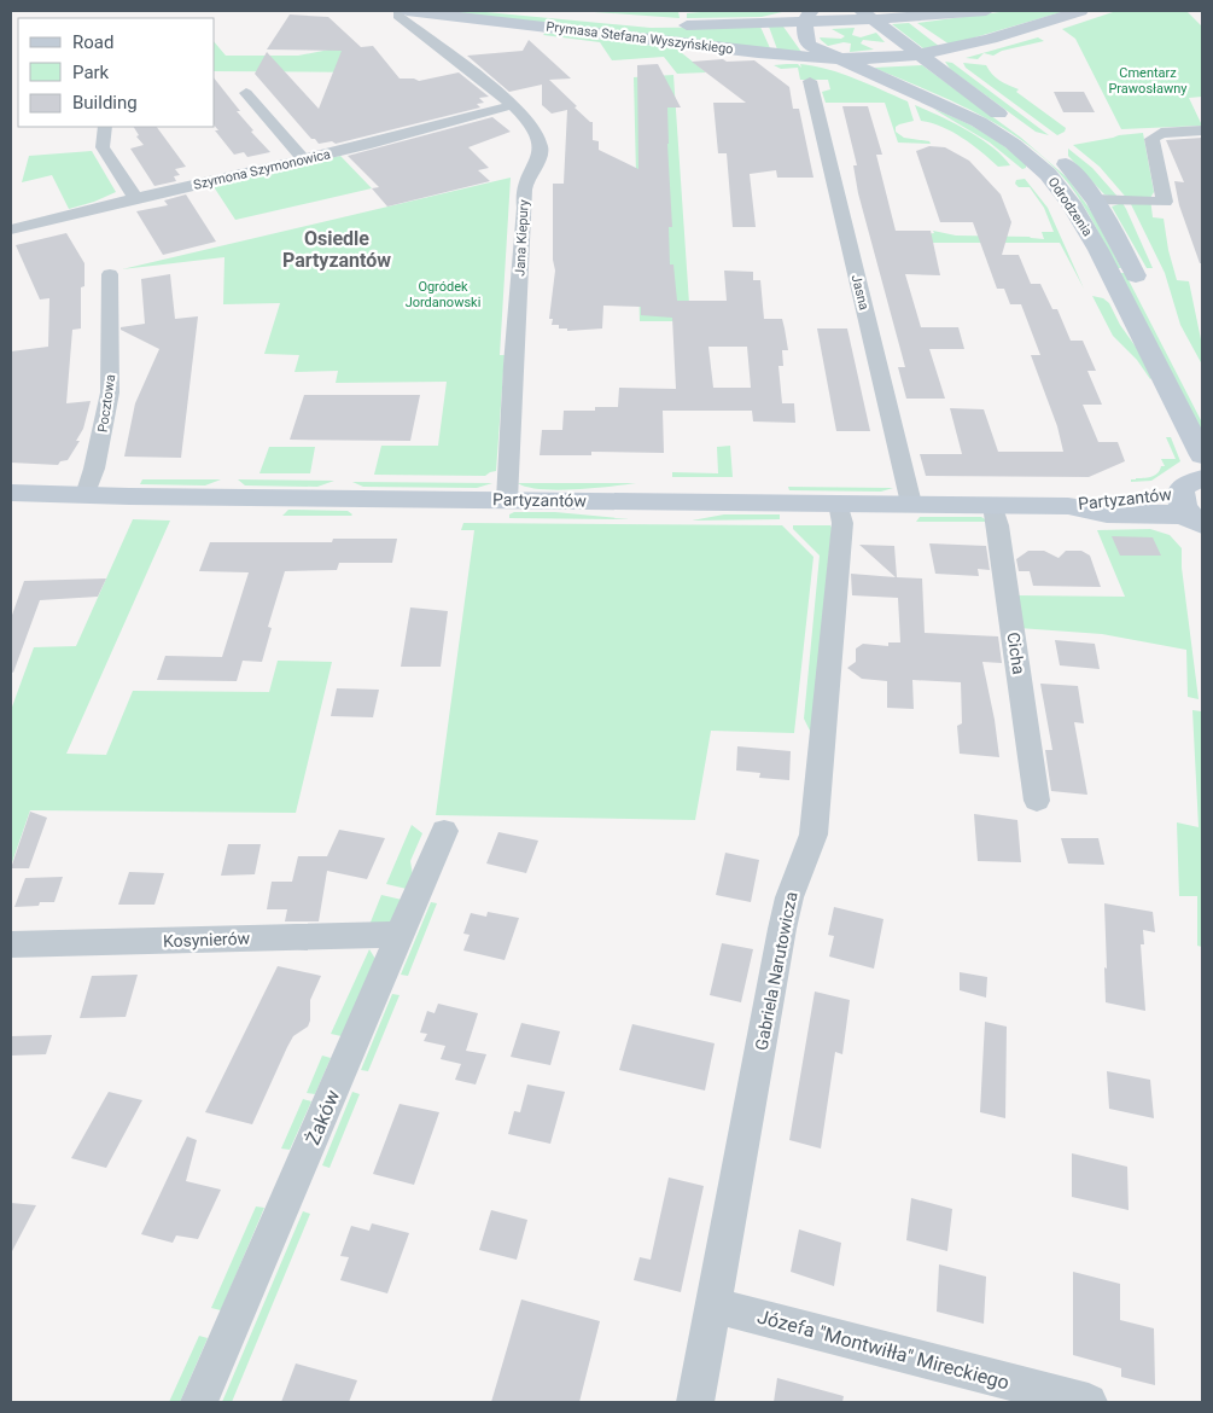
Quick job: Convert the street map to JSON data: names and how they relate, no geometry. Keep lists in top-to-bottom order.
{
  "streets": {
    "main road": ["Prymasa Stefana Wyszyńskiego", "Odrodzenia", "Partyzantów"],
    "street": [
      "Szymona Szymonowica",
      "Jana Kiepury",
      "Jasna",
      "Pocztowa",
      "Cicha",
      "Kosynierów",
      "Gabriela Narutowicza",
      "Żaków",
      "Józefa \"Montwiłła\" Mireckiego"
    ]
  },
  "crossings": [
    ["Prymasa Stefana Wyszyńskiego", "Odrodzenia"],
    ["Szymona Szymonowica", "Jana Kiepury"],
    ["Odrodzenia", "Partyzantów"],
    ["Jana Kiepury", "Partyzantów"],
    ["Jasna", "Partyzantów"],
    ["Pocztowa", "Partyzantów"],
    ["Partyzantów", "Cicha"],
    ["Partyzantów", "Gabriela Narutowicza"],
    ["Kosynierów", "Żaków"],
    ["Gabriela Narutowicza", "Józefa \"Montwiłła\" Mireckiego"]
  ],
  "districts": ["Osiedle Partyzantów"],
  "parks": ["Cmentarz Prawosławny", "Ogródek Jordanowski"],
  "legend": ["Road", "Park", "Building"]
}
